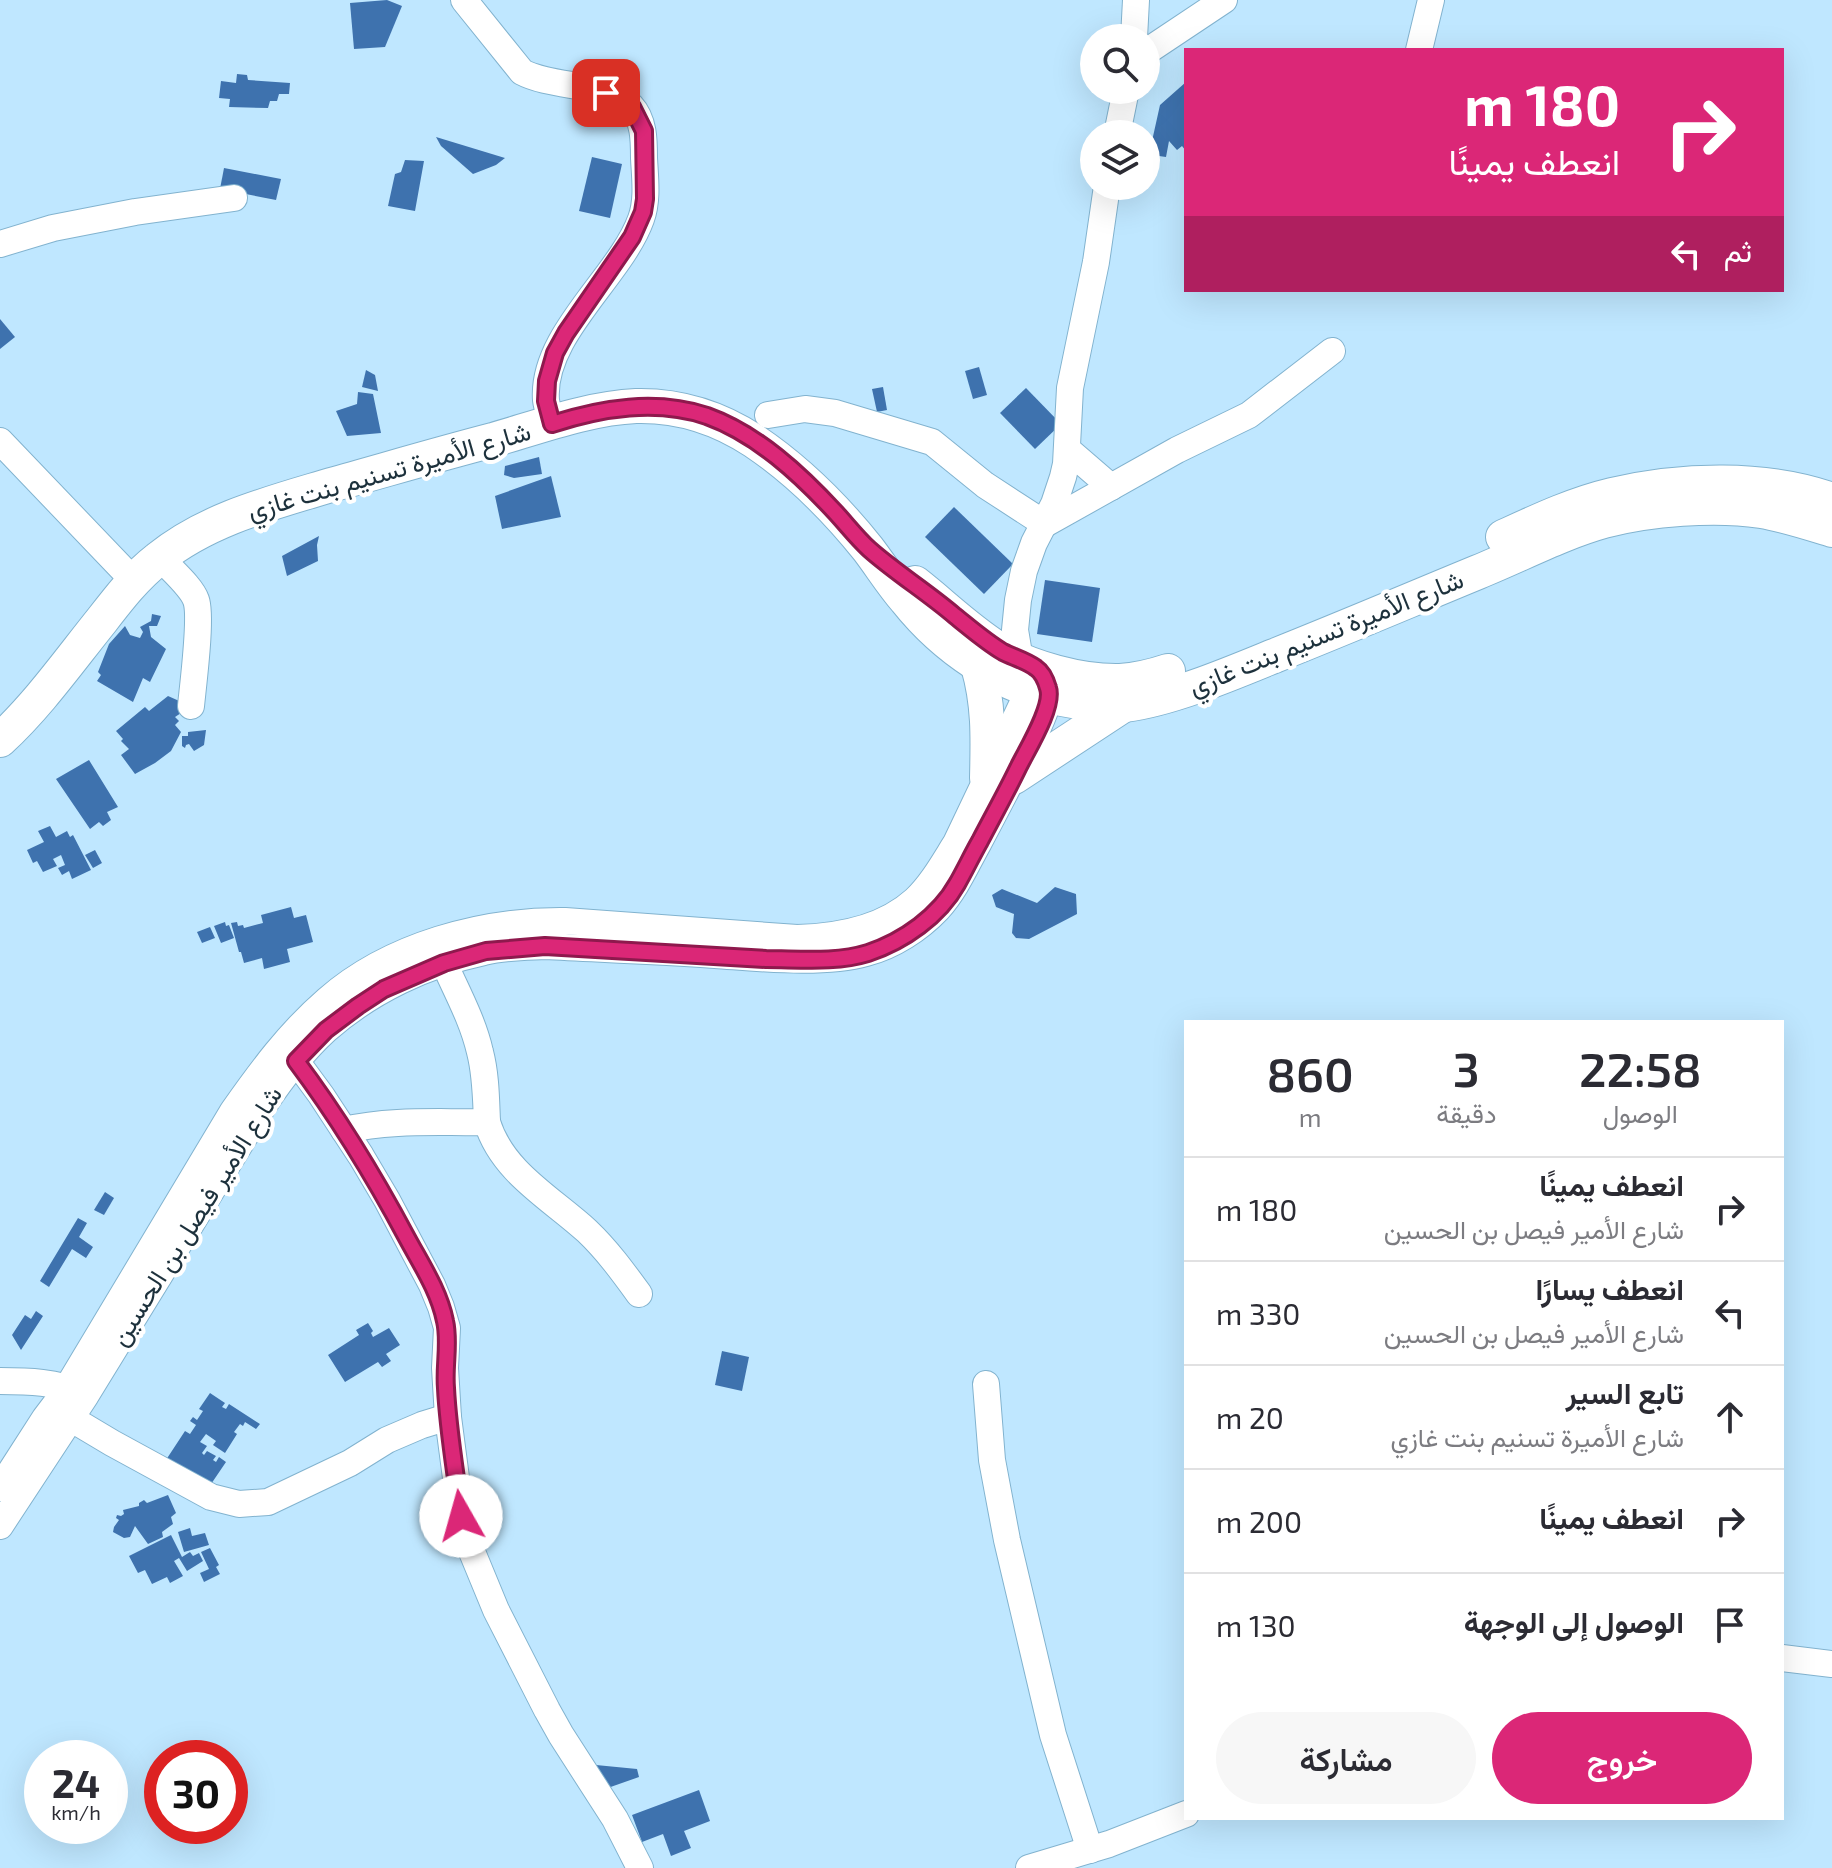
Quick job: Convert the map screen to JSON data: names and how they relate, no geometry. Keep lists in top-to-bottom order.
{
  "streets": {
    "main road": ["شارع الأميرة تسنيم بنت غازي"],
    "street": ["شارع الأمير فيصل بن الحسين"]
  },
  "crossings": [
    ["شارع الأميرة تسنيم بنت غازي", "شارع الأمير فيصل بن الحسين"]
  ],
  "page": {
    "turn": ["180 m", "انعطف يمينًا"],
    "then": "ثم",
    "eta": [
      "22:58",
      "الوصول",
      "3",
      "دقيقة",
      "860",
      "m"
    ],
    "list": [
      {
        "name": "انعطف يمينًا",
        "note": "شارع الأمير فيصل بن الحسين",
        "value": "180 m"
      },
      {
        "name": "انعطف يسارًا",
        "note": "شارع الأمير فيصل بن الحسين",
        "value": "330 m"
      },
      {
        "name": "تابع السير",
        "note": "شارع الأميرة تسنيم بنت غازي",
        "value": "20 m"
      },
      {
        "name": "انعطف يمينًا",
        "value": "200 m"
      },
      {
        "name": "الوصول إلى الوجهة",
        "value": "130 m"
      }
    ],
    "buttons": ["خروج", "مشاركة"],
    "speed": "24 km/h",
    "limit": "30"
  }
}
